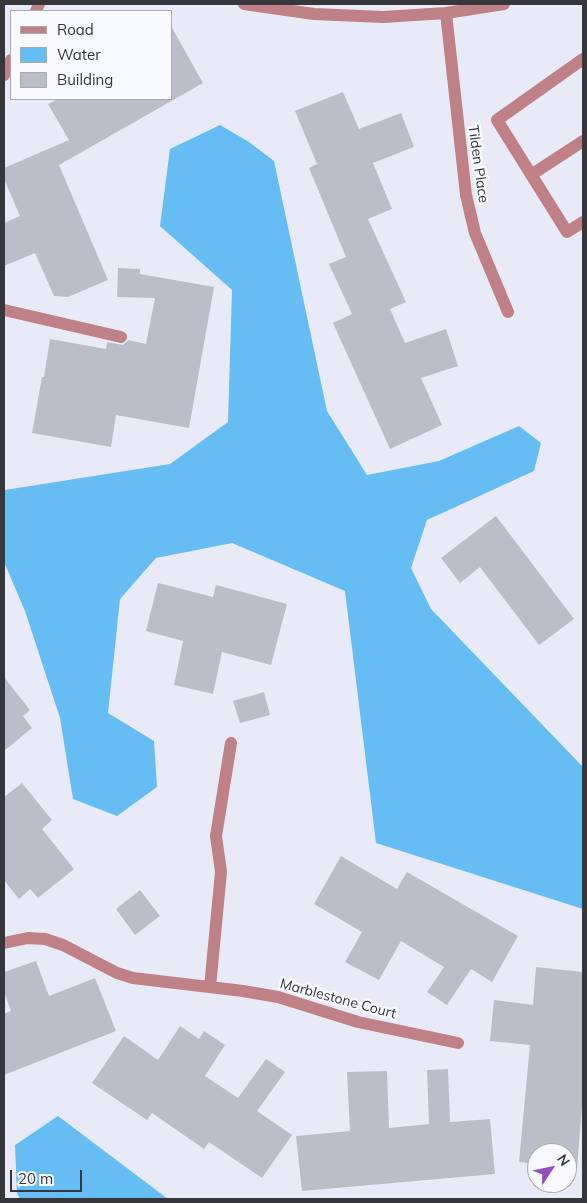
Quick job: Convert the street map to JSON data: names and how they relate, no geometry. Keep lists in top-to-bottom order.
{
  "streets": {
    "street": ["Tilden Place", "Marblestone Court"]
  },
  "legend": ["Road", "Water", "Building"],
  "scale_bar": "20 m",
  "north": "top right"
}
